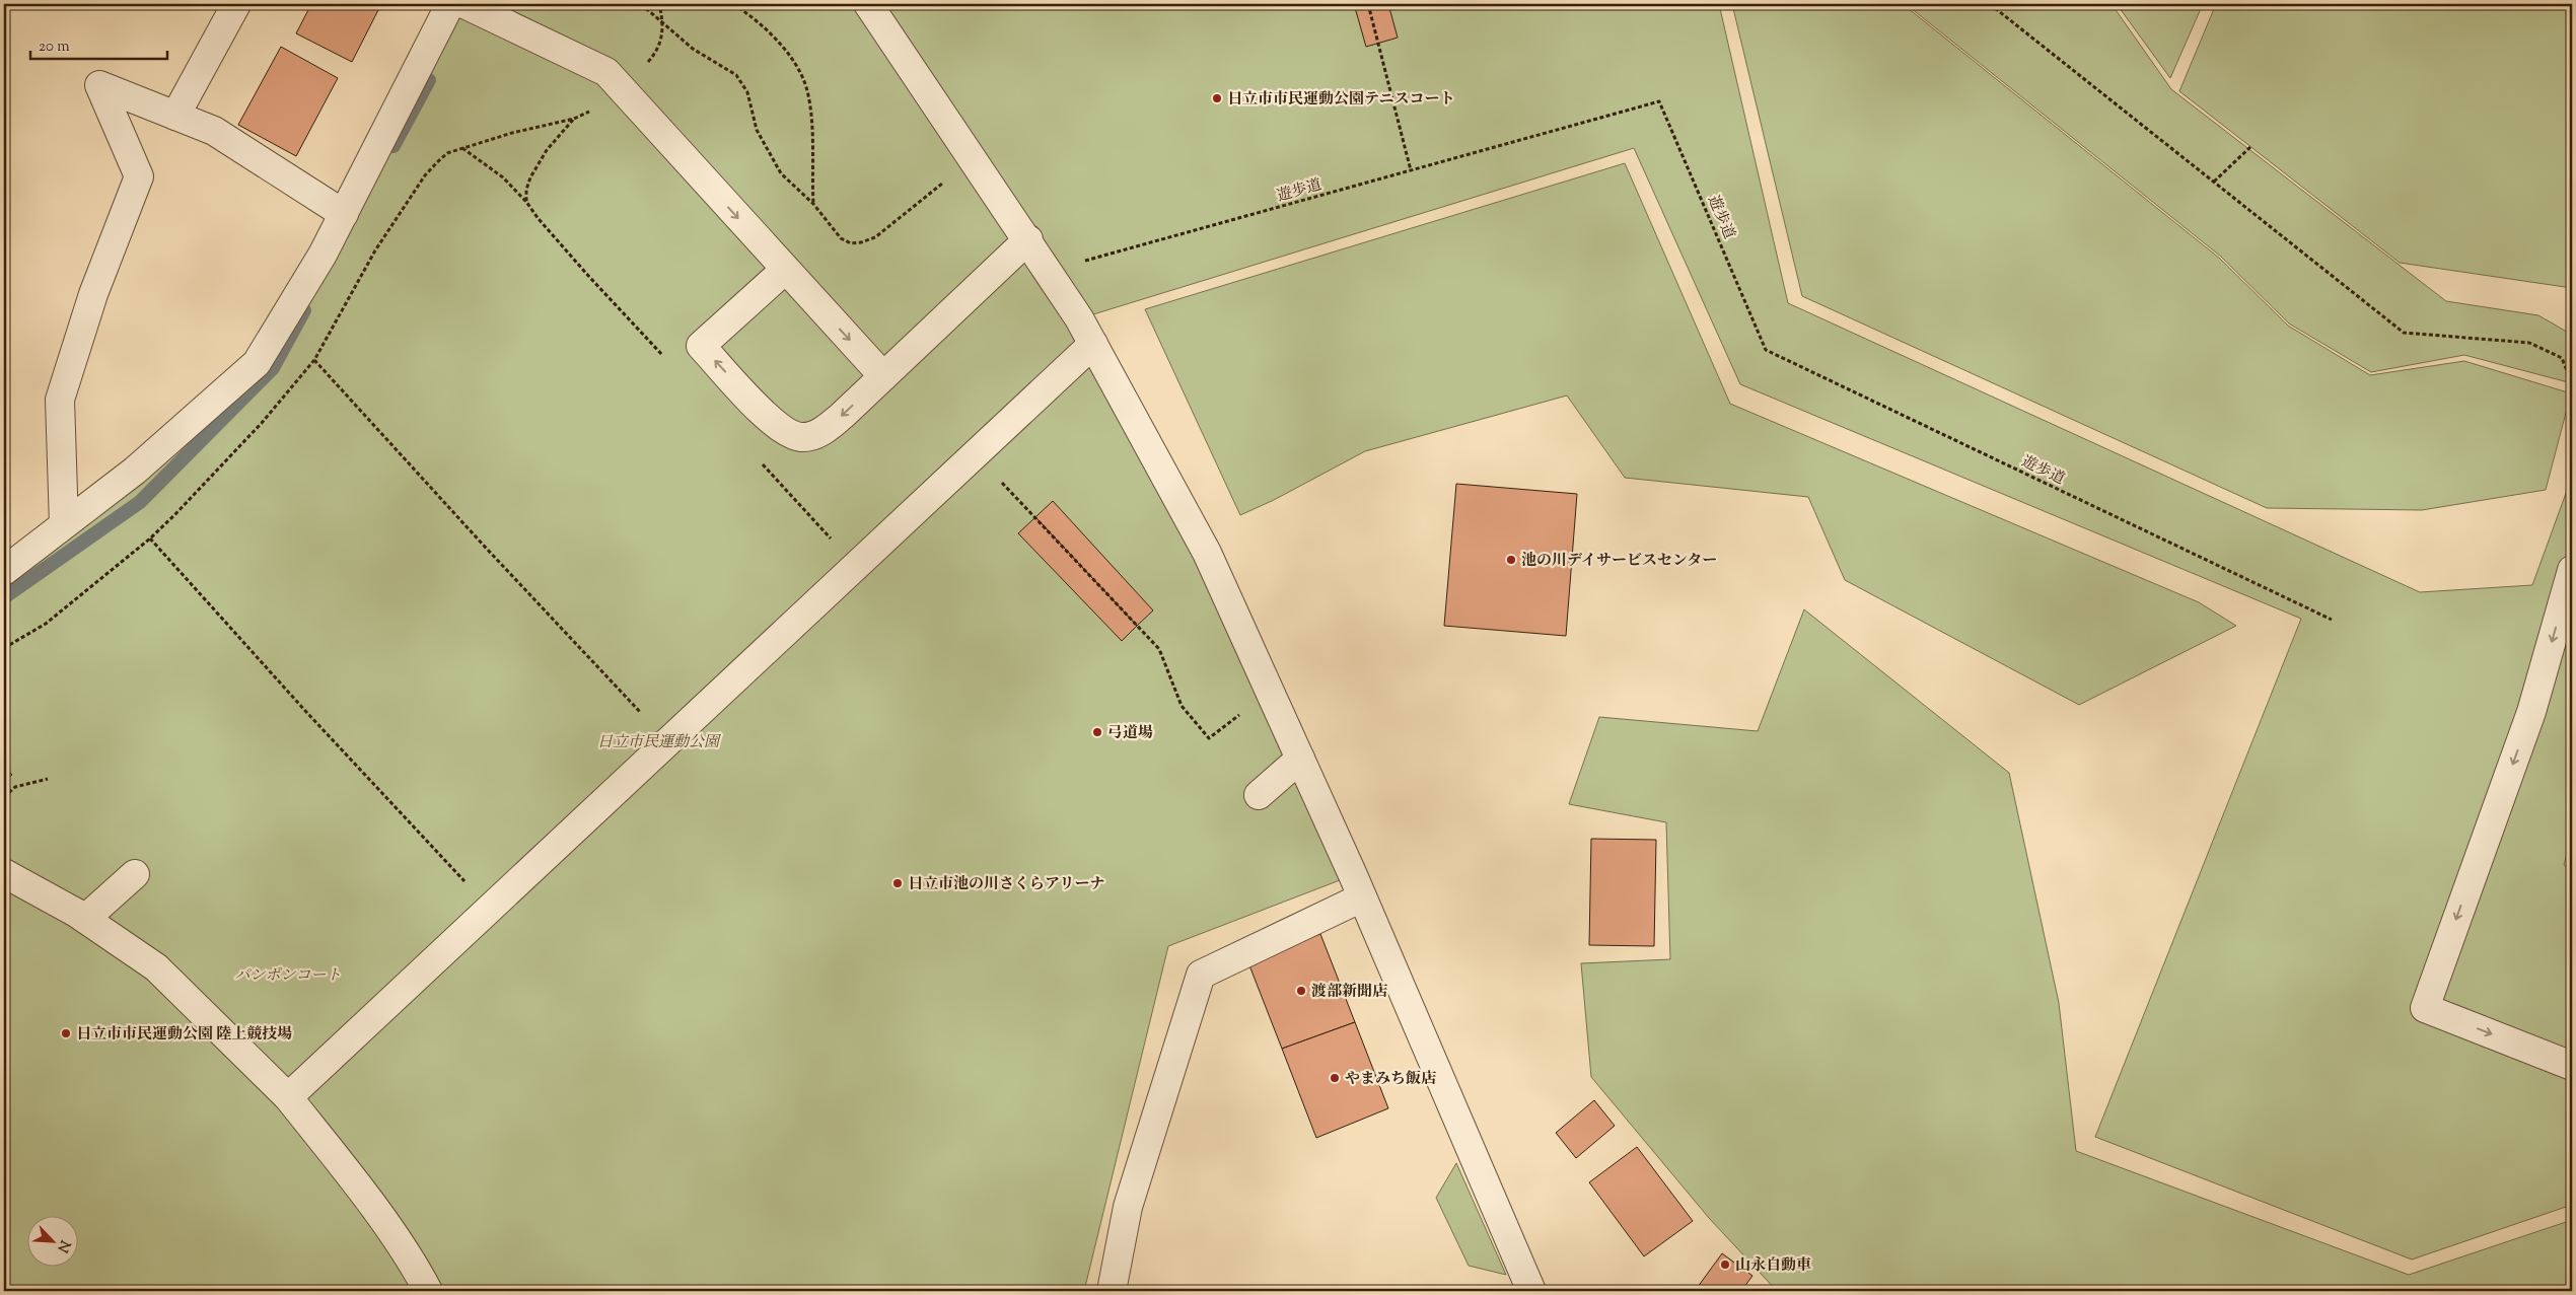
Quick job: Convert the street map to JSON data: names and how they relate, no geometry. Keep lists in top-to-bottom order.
{
  "streets": {
    "path": ["遊歩道"]
  },
  "parks": ["日立市民運動公園", "パンポンコート"],
  "places": [
    "日立市市民運動公園テニスコート",
    "池の川デイサービスセンター",
    "弓道場",
    "日立市池の川さくらアリーナ",
    "渡部新聞店",
    "日立市市民運動公園 陸上競技場",
    "やまみち飯店",
    "山永自動車"
  ],
  "scale_bar": "20 m",
  "north": "bottom right"
}
